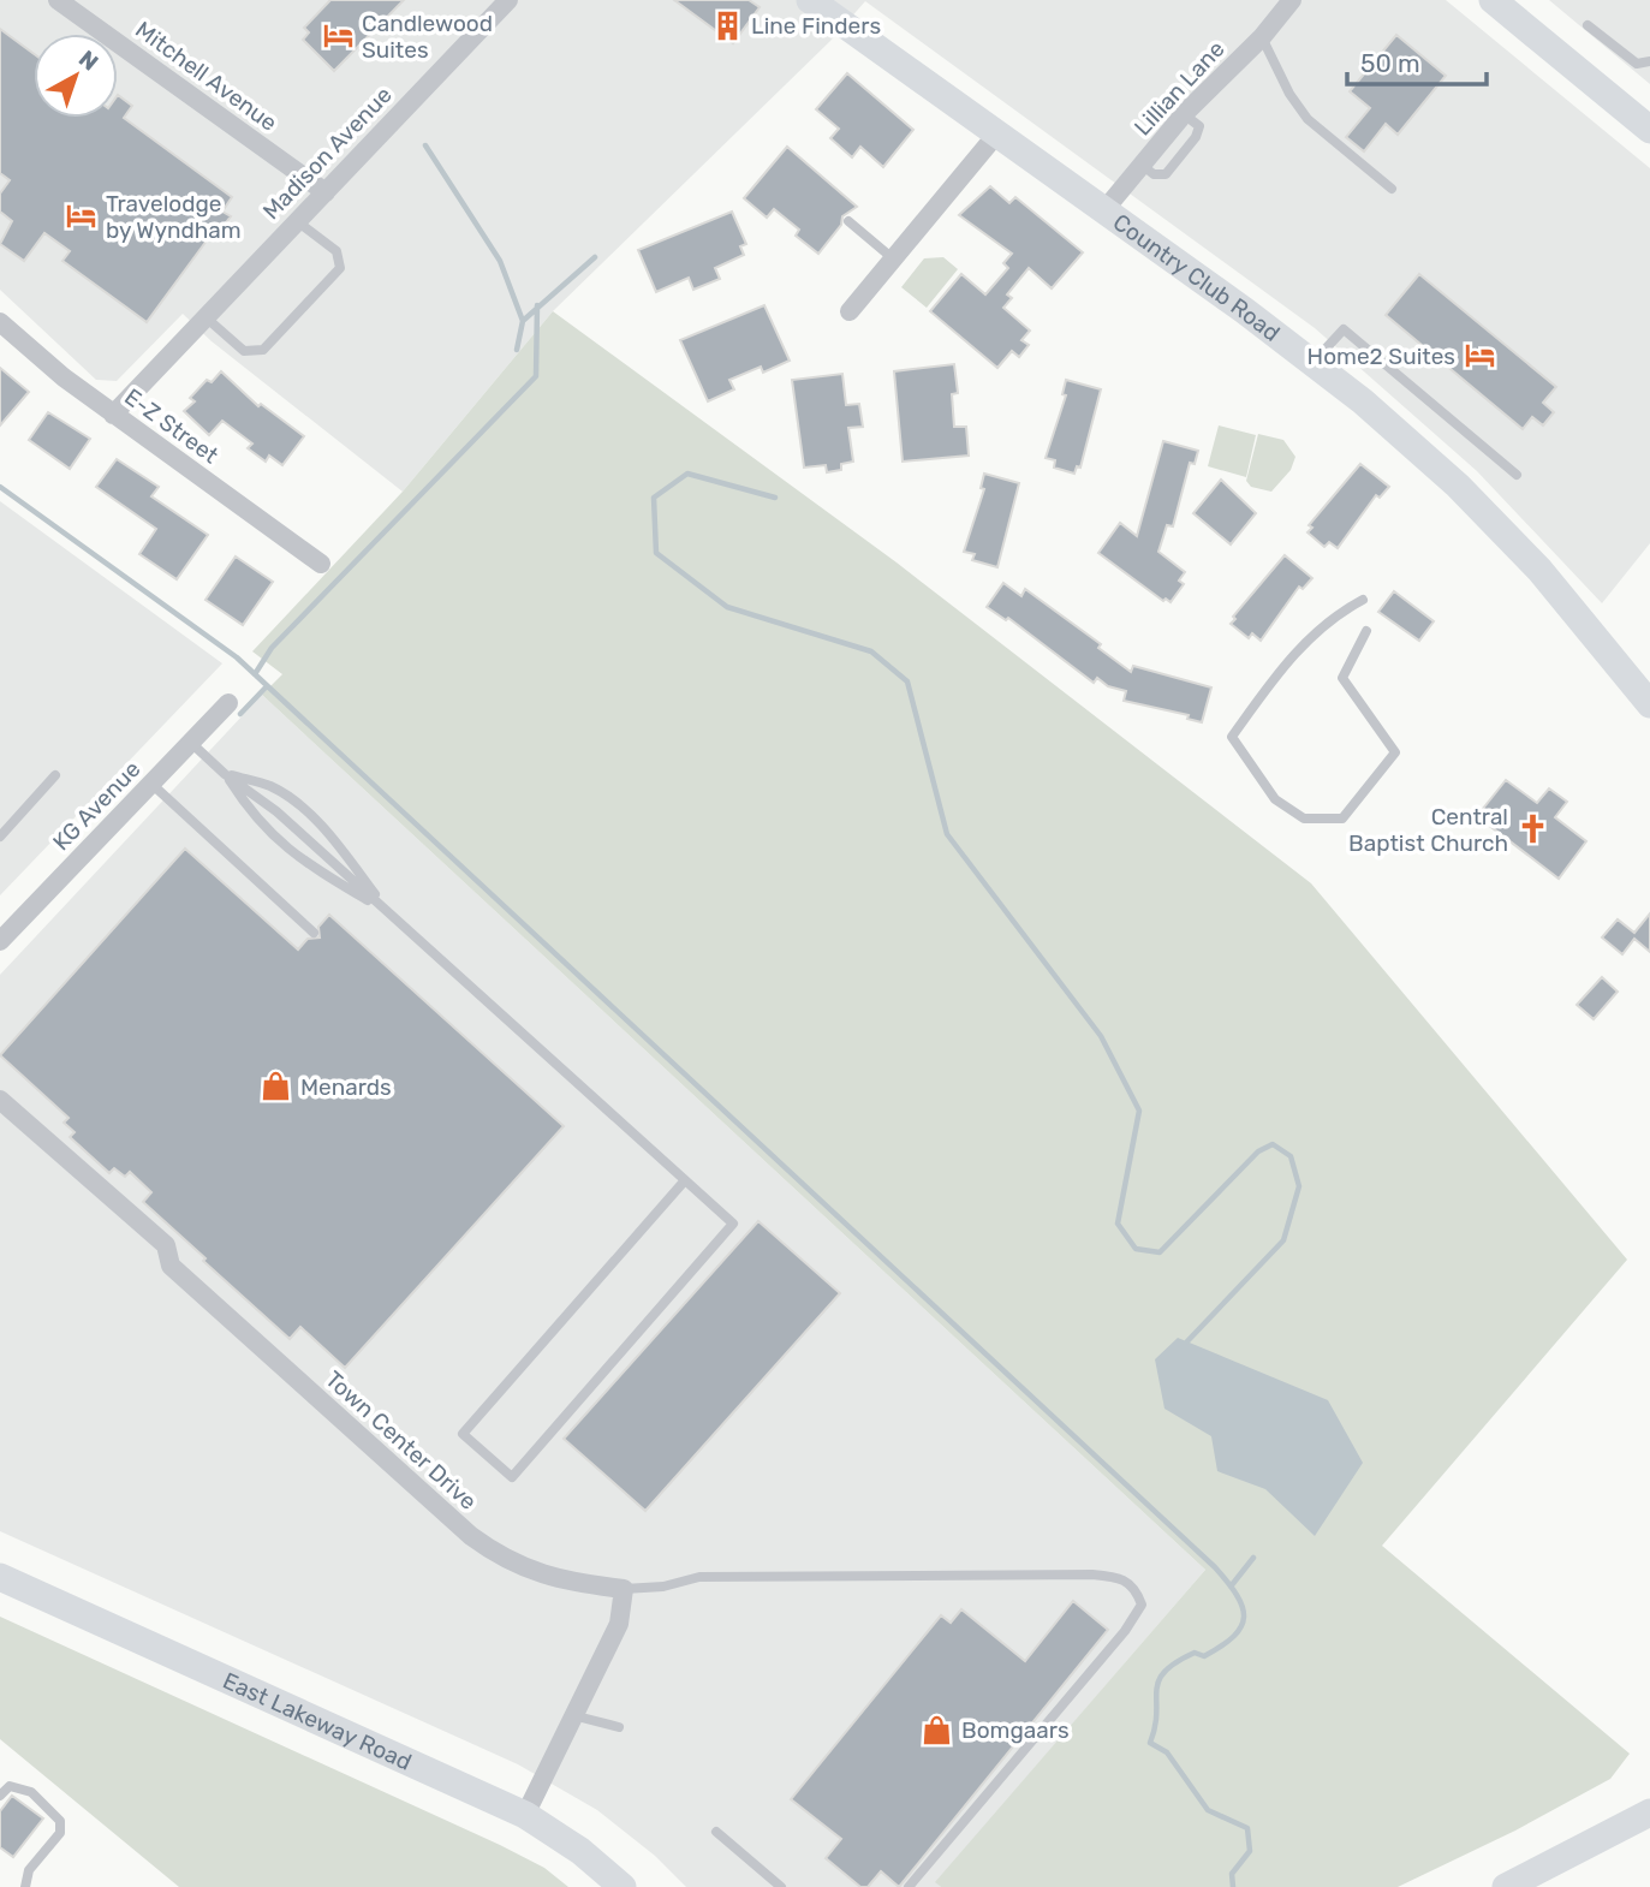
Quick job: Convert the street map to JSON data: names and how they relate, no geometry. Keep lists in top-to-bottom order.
{
  "streets": {
    "street": [
      "Mitchell Avenue",
      "Lillian Lane",
      "Madison Avenue",
      "Country Club Road",
      "E-Z Street",
      "KG Avenue",
      "Town Center Drive",
      "East Lakeway Road"
    ]
  },
  "crossings": [
    ["Mitchell Avenue", "Madison Avenue"],
    ["Lillian Lane", "Country Club Road"],
    ["Madison Avenue", "E-Z Street"]
  ],
  "places": {
    "building": ["Line Finders"],
    "hotel": ["Candlewood Suites", "Travelodge by Wyndham", "Home2 Suites"],
    "church": ["Central Baptist Church"],
    "shop": ["Menards", "Bomgaars"]
  },
  "scale_bar": "50 m",
  "north": "top right"
}
